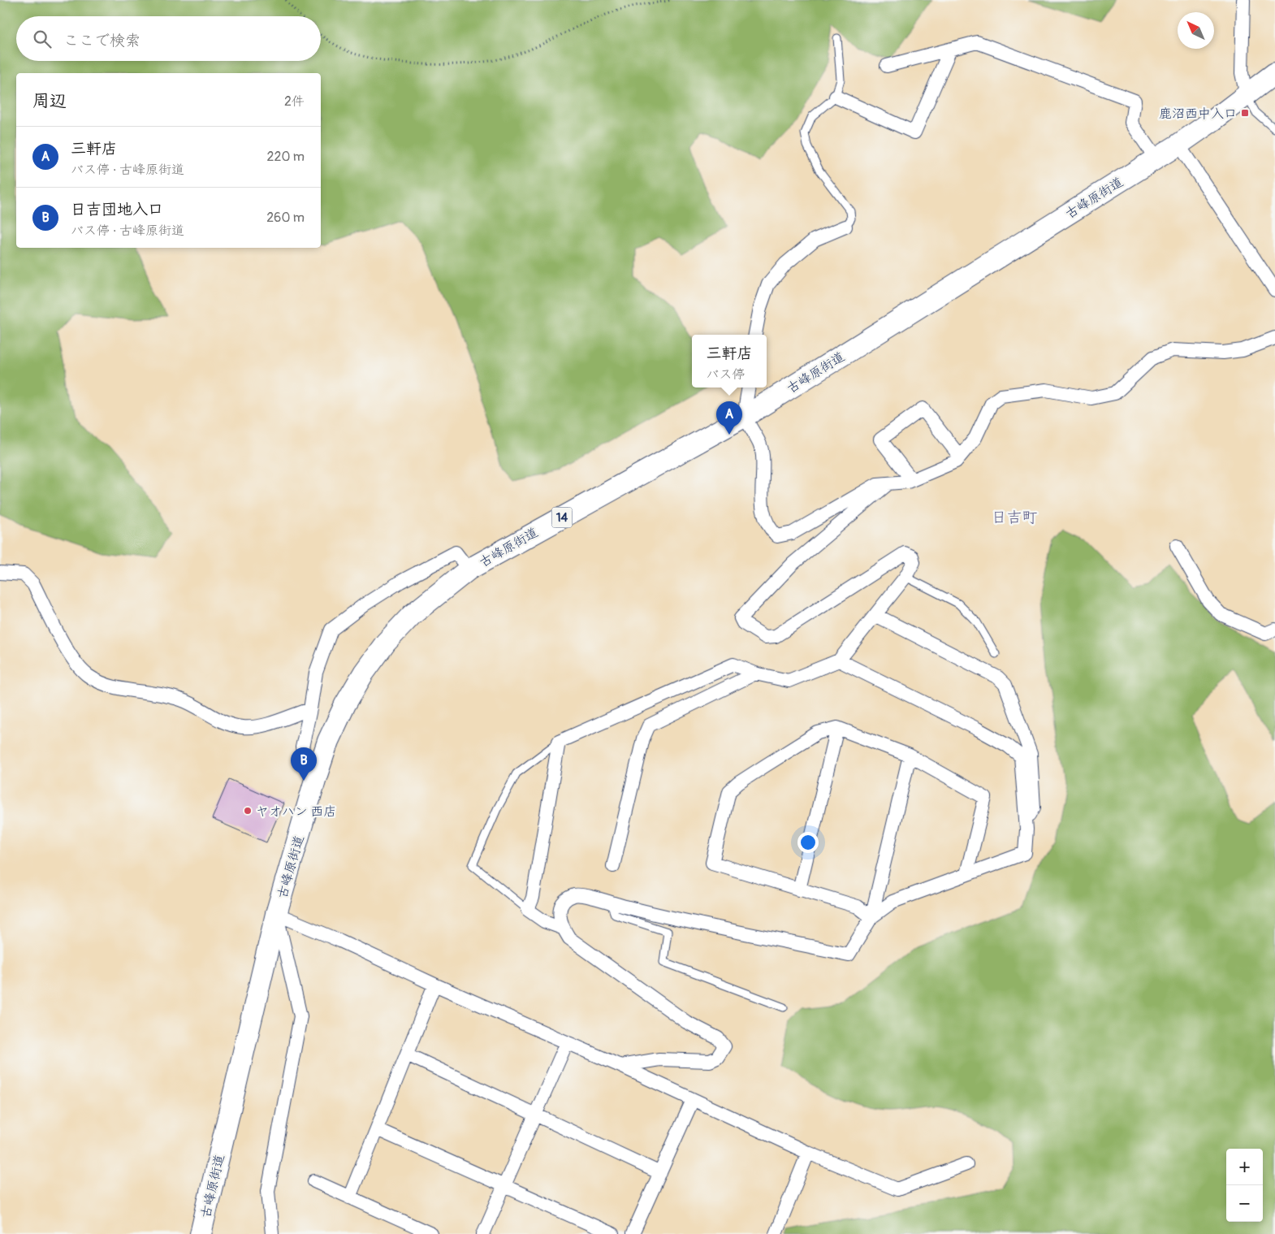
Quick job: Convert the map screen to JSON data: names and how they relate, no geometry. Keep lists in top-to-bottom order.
{
  "streets": {
    "main road": ["古峰原街道", "14"]
  },
  "districts": ["日吉町"],
  "places": {
    "transit": ["鹿沼西中入口"],
    "other": ["ヤオハン 西店"]
  },
  "north": "top left",
  "page": {
    "search": "ここで検索",
    "heading": ["周辺", "2件"],
    "list": [
      {
        "mark": "A",
        "name": "三軒店",
        "note": "バス停 · 古峰原街道",
        "value": "220 m"
      },
      {
        "mark": "B",
        "name": "日吉団地入口",
        "note": "バス停 · 古峰原街道",
        "value": "260 m"
      }
    ],
    "popup": ["三軒店", "バス停"],
    "pins": ["A", "B"],
    "map_buttons": ["+", "−"]
  }
}
